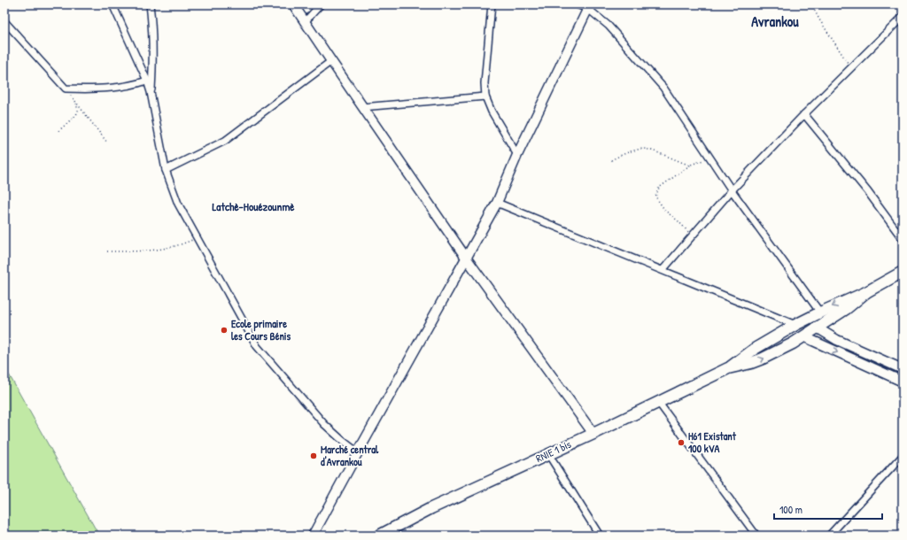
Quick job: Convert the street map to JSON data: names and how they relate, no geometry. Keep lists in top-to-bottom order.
{
  "streets": {
    "main road": ["RNIE 1 bis"]
  },
  "districts": ["Avrankou", "Latchè-Houézounmè"],
  "places": ["Ecole primaire les Cours Bénis", "H61 Existant 100 kVA", "Marché central d'Avrankou"],
  "scale_bar": "100 m"
}
